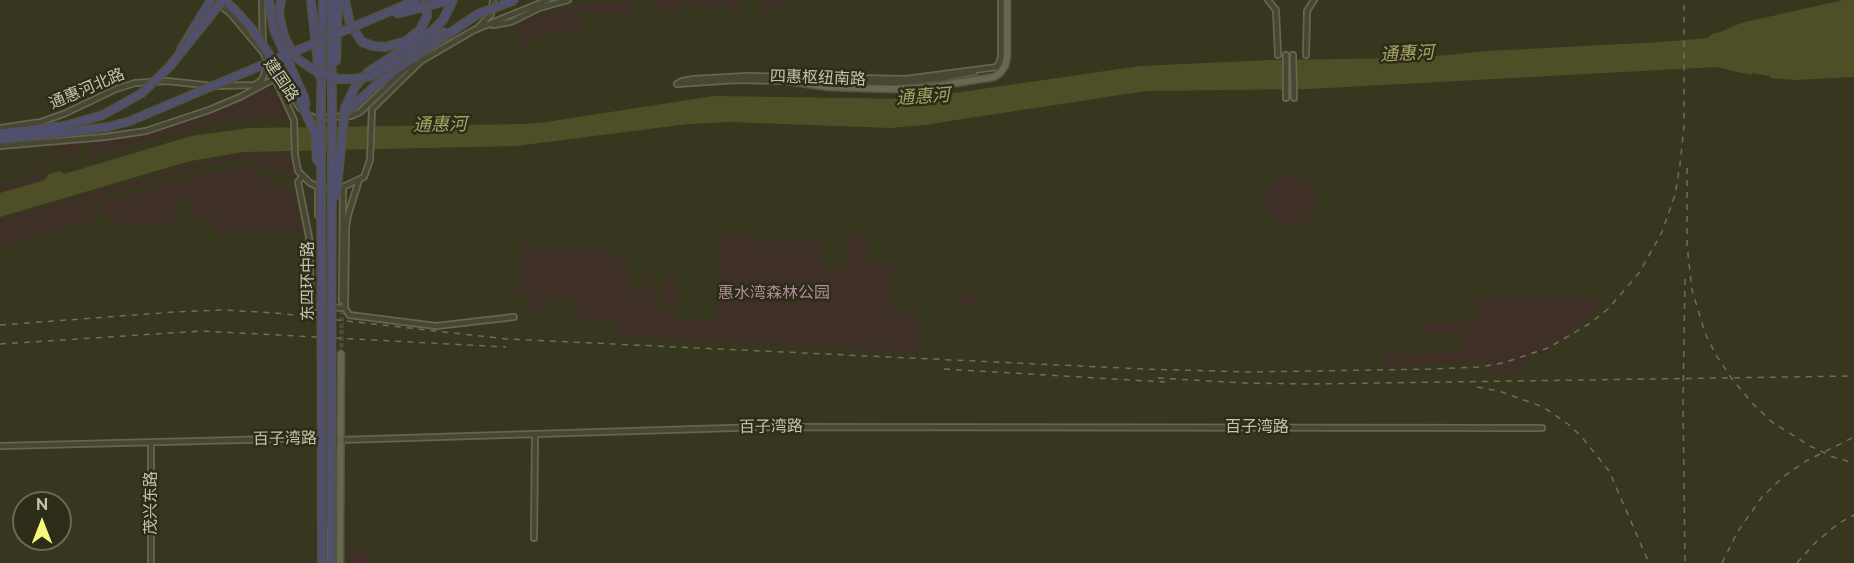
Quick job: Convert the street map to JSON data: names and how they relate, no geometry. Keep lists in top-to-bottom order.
{
  "streets": {
    "highway": ["通惠河北路", "东四环中路"],
    "street": [
      "四惠枢纽南路",
      "建国路",
      "百子湾路",
      "茂兴东路"
    ]
  },
  "crossings": [
    ["建国路", "通惠河北路"],
    ["东四环中路", "百子湾路"],
    ["百子湾路", "茂兴东路"]
  ],
  "water": ["通惠河"],
  "parks": ["惠水湾森林公园"],
  "north": "top"
}
